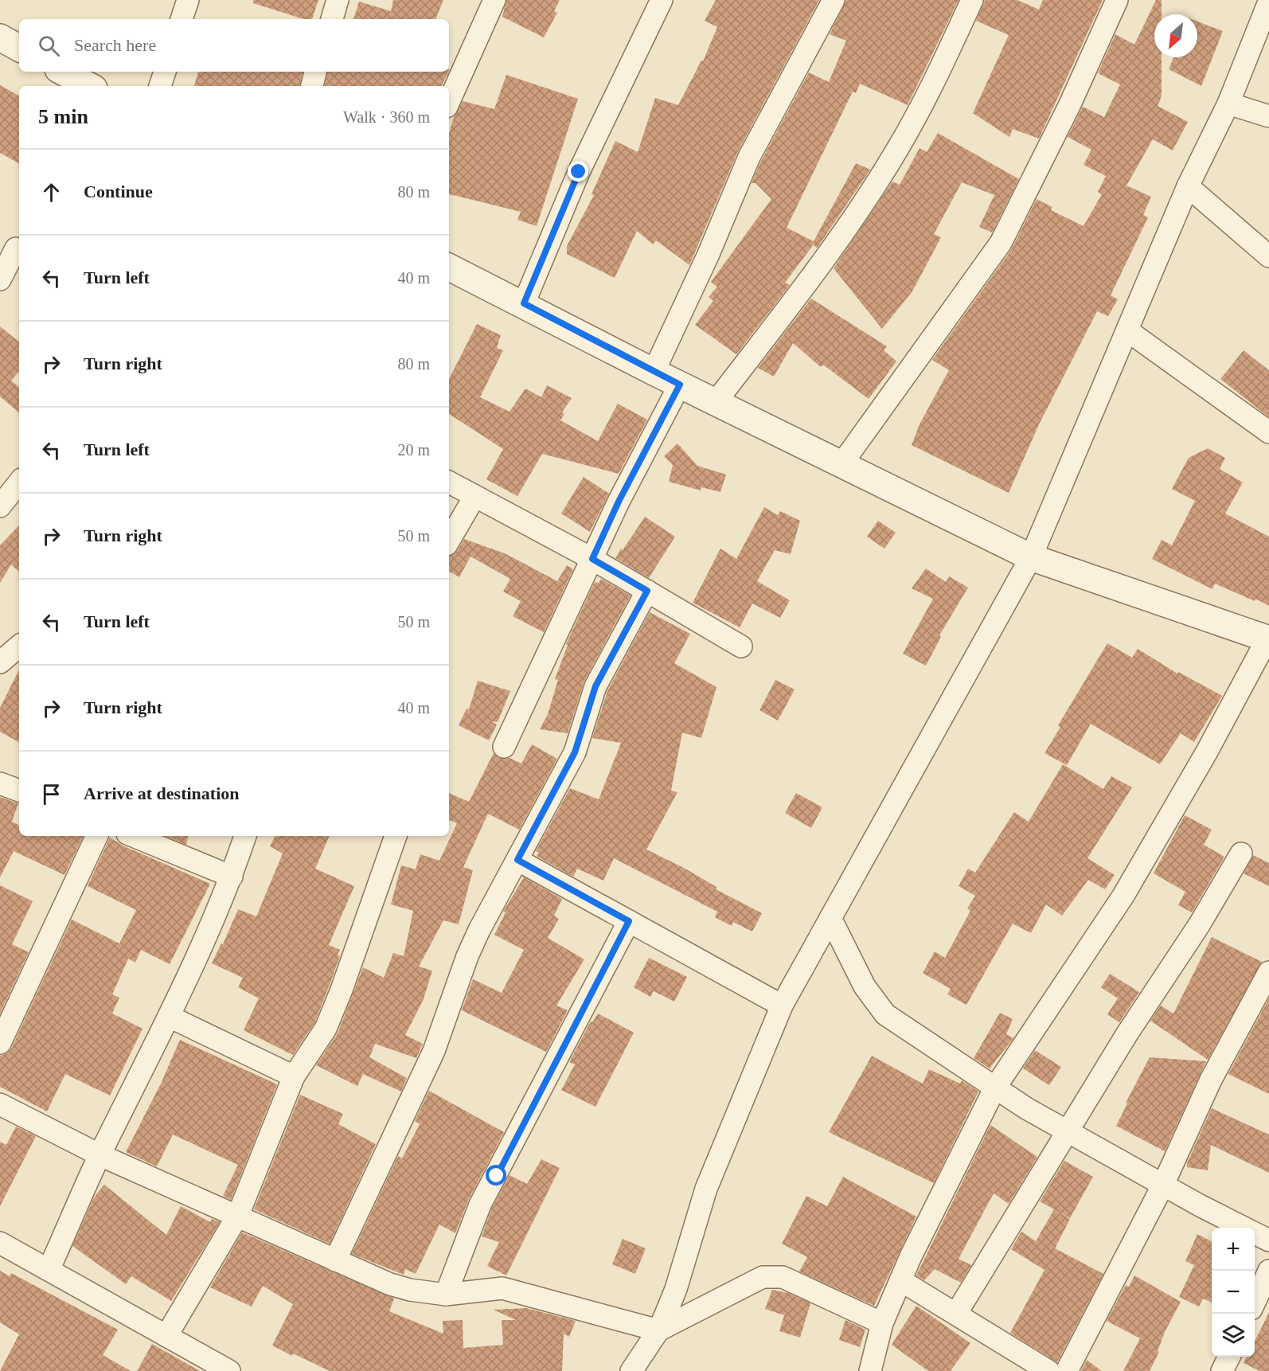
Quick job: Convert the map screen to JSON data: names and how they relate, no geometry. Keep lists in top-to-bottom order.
{
  "north": "bottom left",
  "page": {
    "search": "Search here",
    "heading": ["5 min", "Walk · 360 m"],
    "list": [
      ["Continue", "80 m"],
      ["Turn left", "40 m"],
      ["Turn right", "80 m"],
      ["Turn left", "20 m"],
      ["Turn right", "50 m"],
      ["Turn left", "50 m"],
      ["Turn right", "40 m"],
      "Arrive at destination"
    ],
    "map_buttons": ["+", "−"]
  }
}
